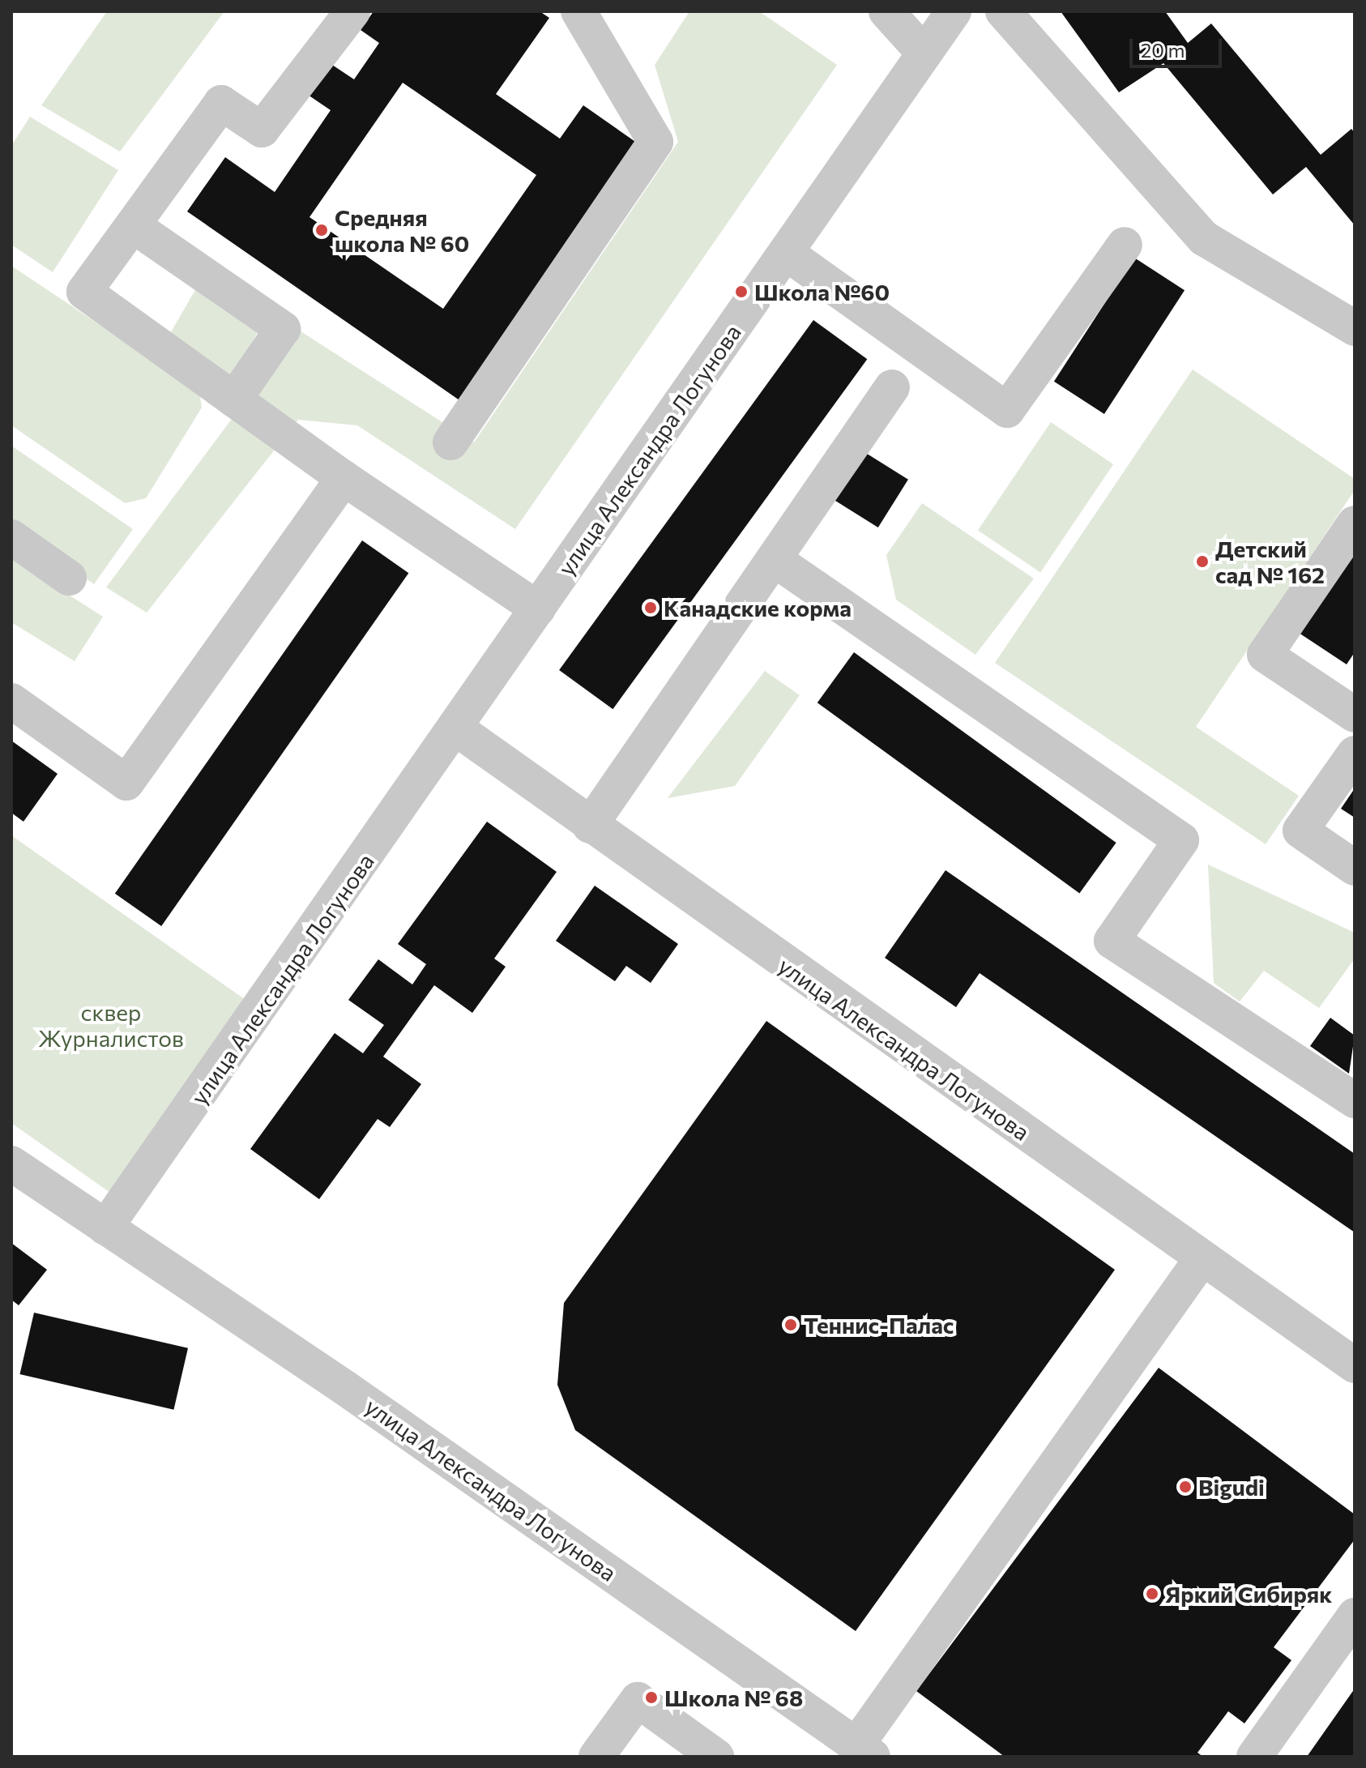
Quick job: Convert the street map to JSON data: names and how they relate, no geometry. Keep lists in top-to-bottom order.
{
  "streets": {
    "street": ["улица Александра Логунова"]
  },
  "parks": ["сквер Журналистов"],
  "places": [
    "Средняя школа № 60",
    "Школа №60",
    "Детский сад № 162",
    "Канадские корма",
    "Теннис-Палас",
    "Bigudi",
    "Яркий Сибиряк",
    "Школа № 68"
  ],
  "scale_bar": "20 m"
}
